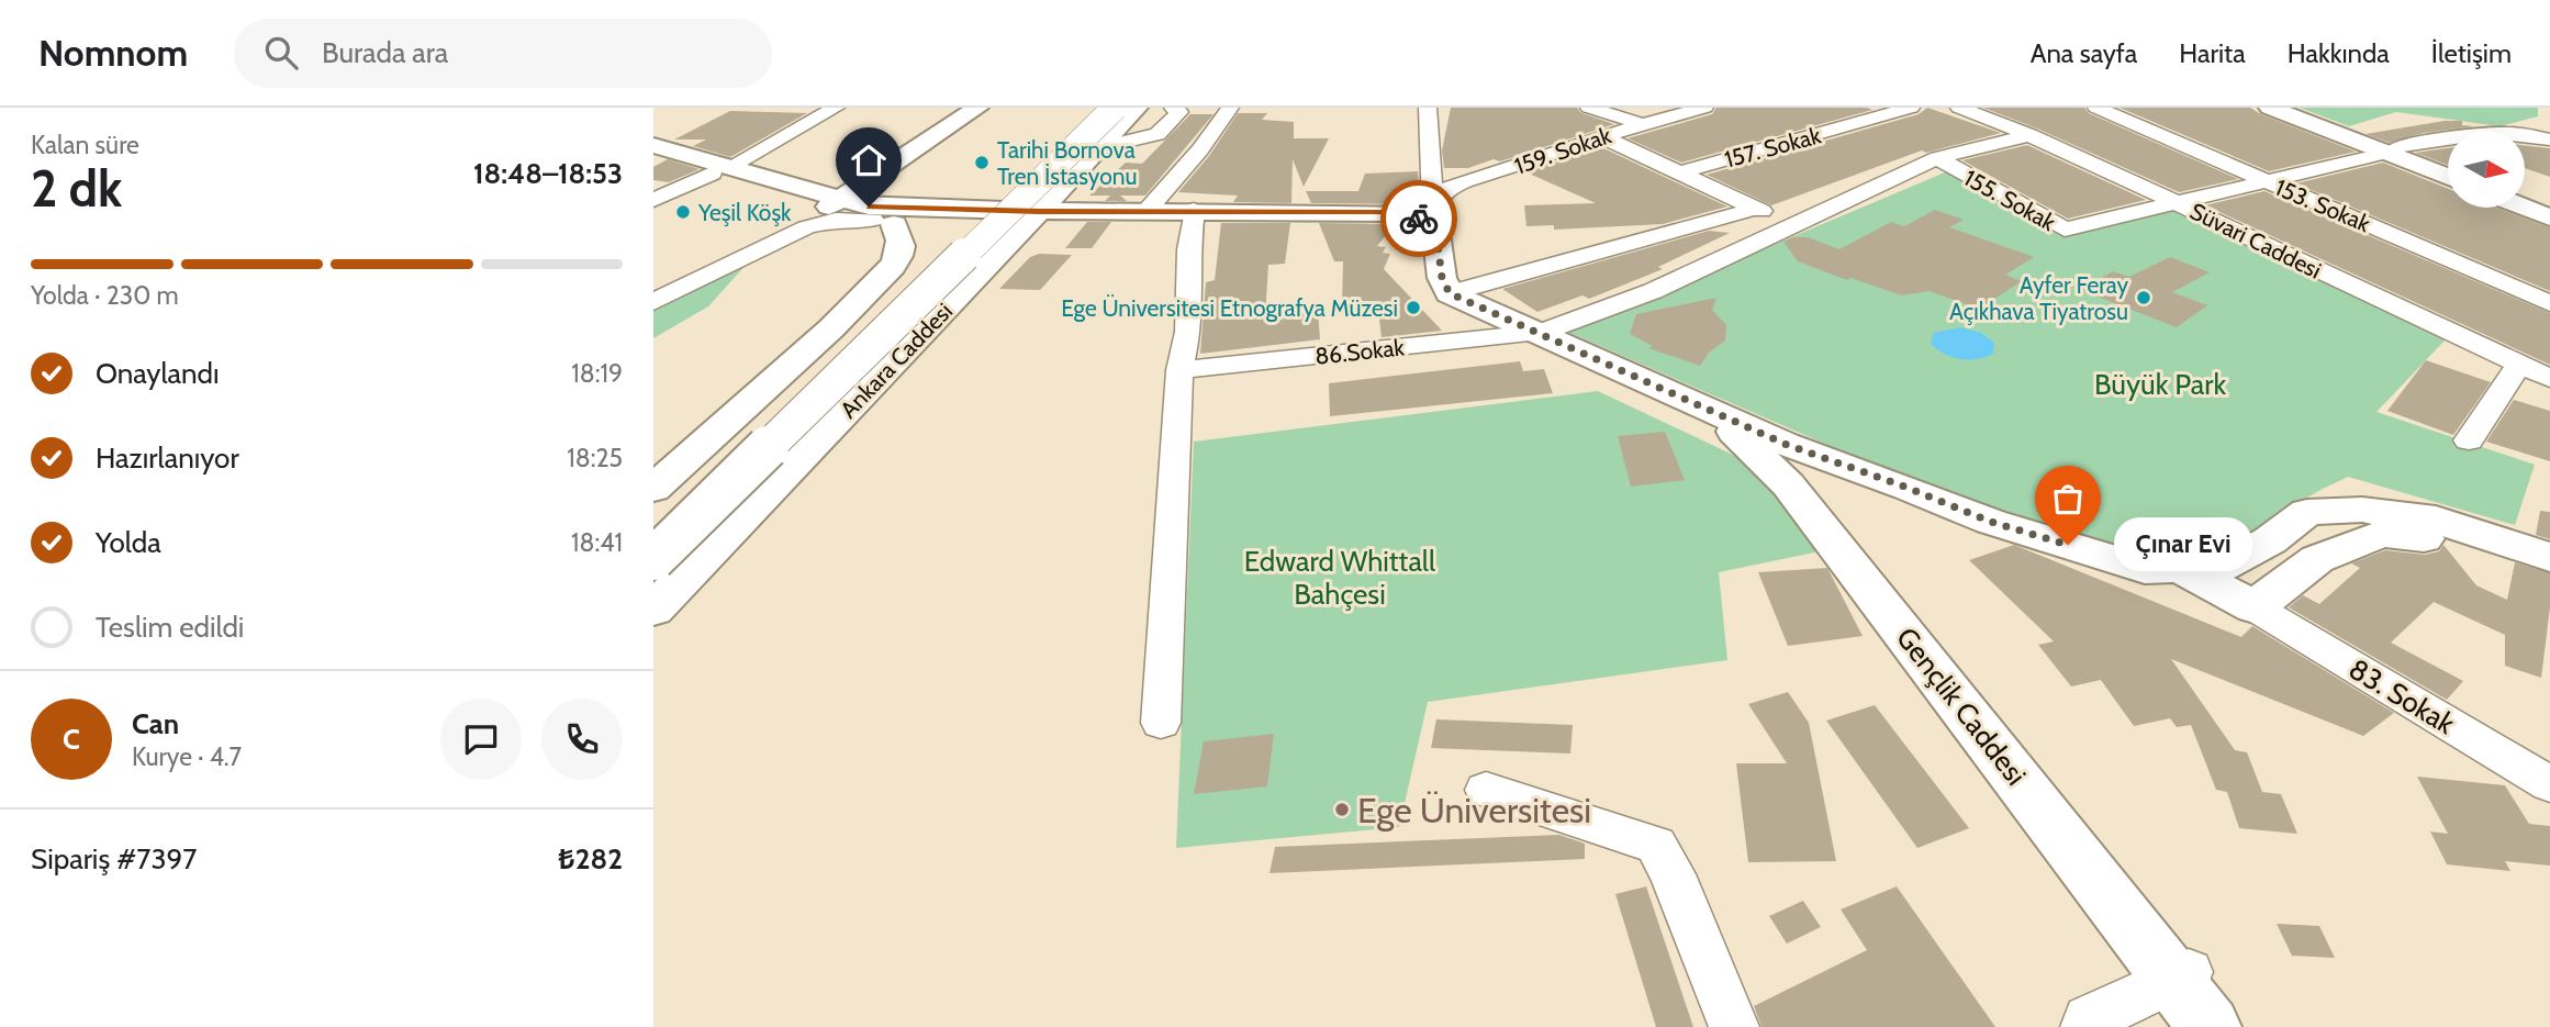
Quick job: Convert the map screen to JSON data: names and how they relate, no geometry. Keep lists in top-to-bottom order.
{
  "streets": {
    "main road": ["Ankara Caddesi", "Gençlik Caddesi"],
    "street": [
      "157. Sokak",
      "159. Sokak",
      "155. Sokak",
      "153. Sokak",
      "Süvari Caddesi",
      "86.Sokak",
      "83. Sokak"
    ]
  },
  "crossings": [
    ["155. Sokak", "153. Sokak"],
    ["155. Sokak", "Süvari Caddesi"],
    ["155. Sokak", "86.Sokak"],
    ["Süvari Caddesi", "86.Sokak"],
    ["86.Sokak", "Gençlik Caddesi"]
  ],
  "parks": ["Büyük Park", "Edward Whittall Bahçesi"],
  "places": [
    "Tarihi Bornova Tren İstasyonu",
    "Yeşil Köşk",
    "Ayfer Feray Açıkhava Tiyatrosu",
    "Ege Üniversitesi Etnografya Müzesi",
    "Çınar Evi",
    "Ege Üniversitesi"
  ],
  "north": "right",
  "page": {
    "header": "Nomnom",
    "search": "Burada ara",
    "nav": [
      "Ana sayfa",
      "Harita",
      "Hakkında",
      "İletişim"
    ],
    "heading": ["2 dk", "Kalan süre", "18:48–18:53"],
    "panel": [
      "Can",
      "Kurye · 4.7",
      "Sipariş #7397",
      "₺282"
    ],
    "bar": "Yolda · 230 m",
    "list": [
      ["Onaylandı", "18:19"],
      ["Hazırlanıyor", "18:25"],
      ["Yolda", "18:41"],
      "Teslim edildi"
    ],
    "bubble": "Çınar Evi",
    "round": "C"
  }
}
